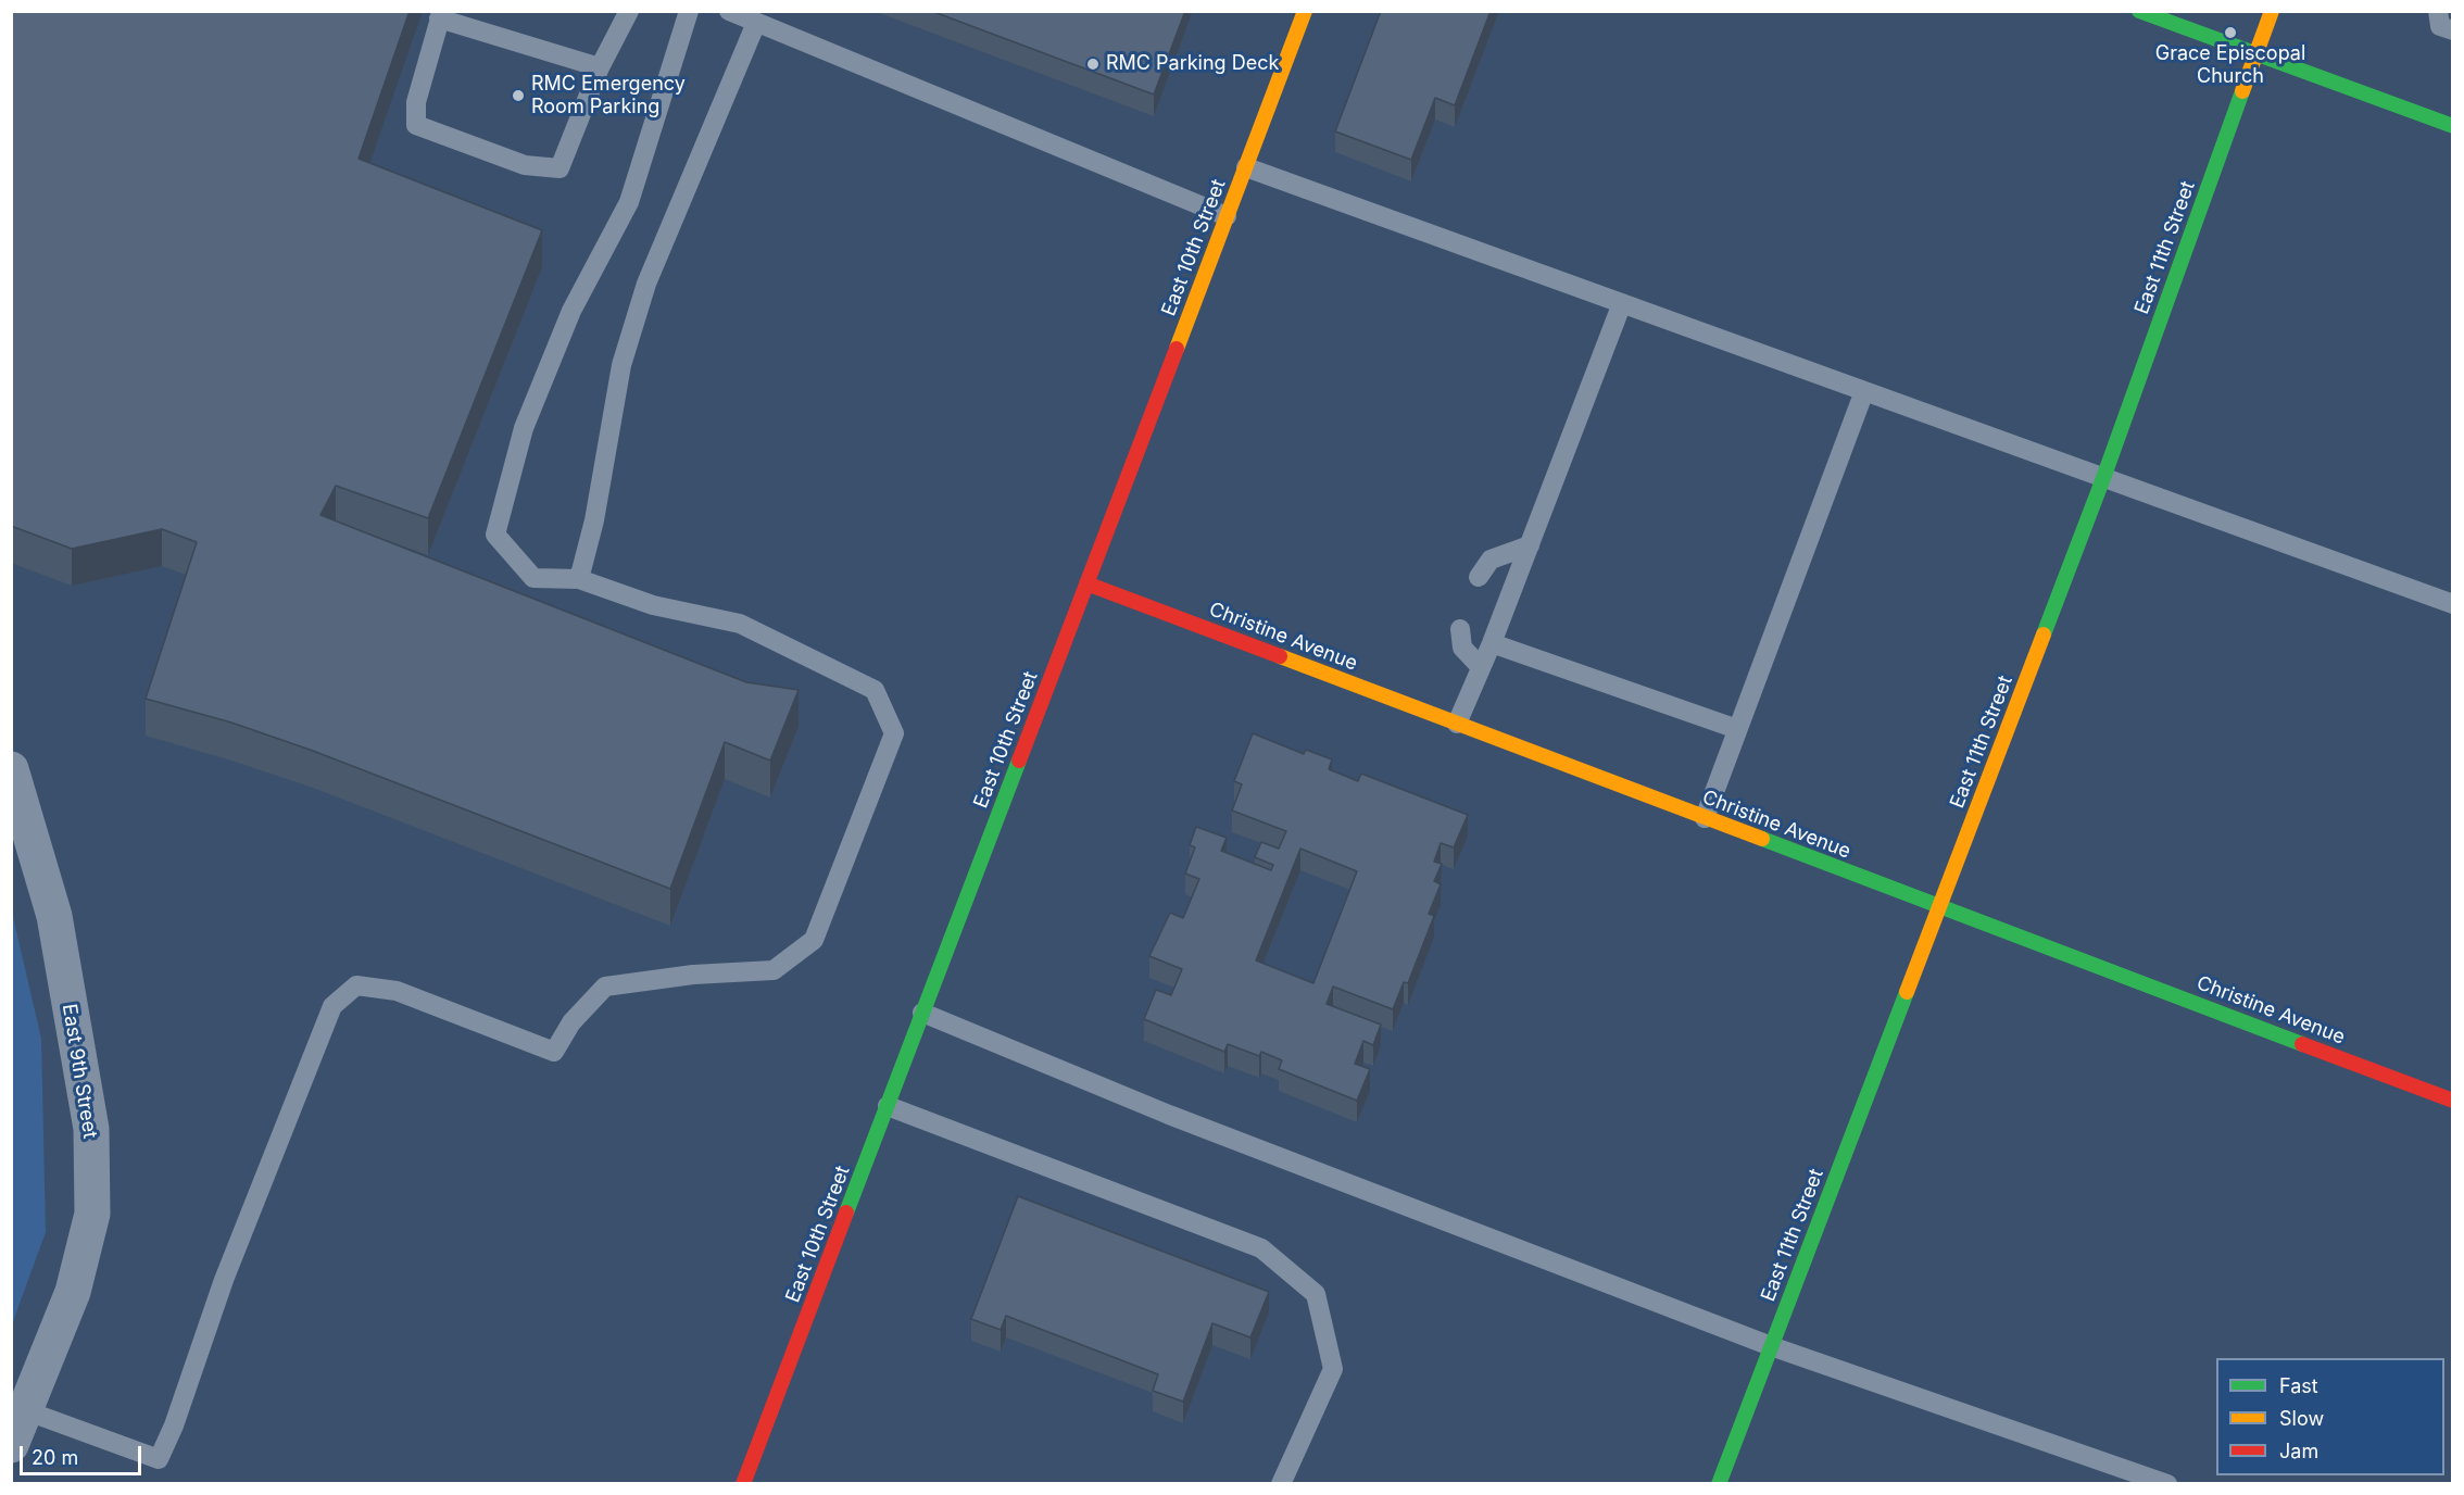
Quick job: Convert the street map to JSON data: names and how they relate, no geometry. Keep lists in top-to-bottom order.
{
  "streets": {
    "street": [
      "East 10th Street",
      "East 11th Street",
      "Christine Avenue",
      "East 9th Street"
    ]
  },
  "crossings": [
    ["East 10th Street", "Christine Avenue"],
    ["East 11th Street", "Christine Avenue"]
  ],
  "places": ["Grace Episcopal Church", "RMC Parking Deck", "RMC Emergency Room Parking"],
  "legend": ["Fast", "Slow", "Jam"],
  "scale_bar": "20 m"
}
